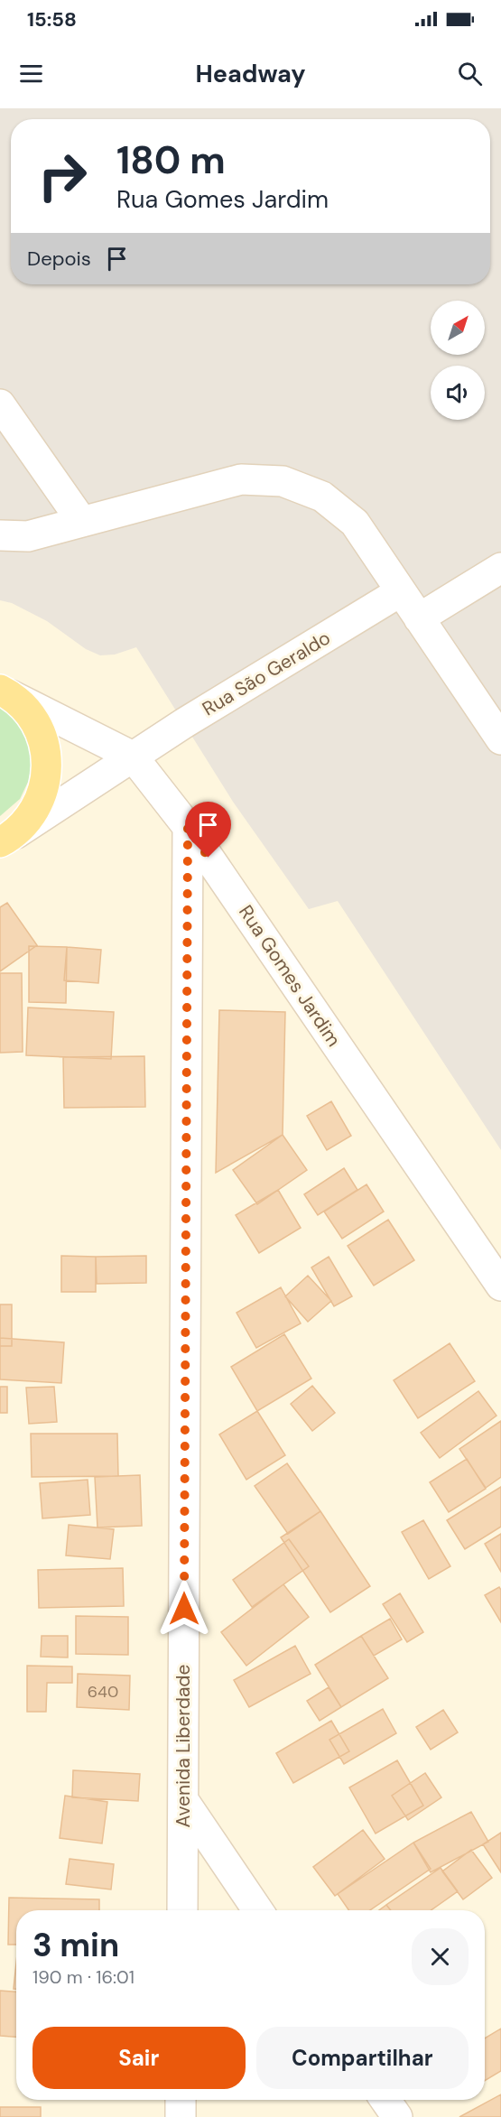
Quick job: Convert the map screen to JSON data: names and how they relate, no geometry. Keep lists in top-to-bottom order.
{
  "streets": {
    "street": ["Rua São Geraldo", "Rua Gomes Jardim", "Avenida Liberdade"]
  },
  "crossings": [
    ["Rua São Geraldo", "Rua Gomes Jardim"],
    ["Rua Gomes Jardim", "Avenida Liberdade"]
  ],
  "house_numbers": ["640"],
  "north": "top right",
  "page": {
    "status": "15:58",
    "header": "Headway",
    "turn": ["180 m", "Rua Gomes Jardim"],
    "then": "Depois",
    "heading": ["3 min", "190 m · 16:01"],
    "buttons": ["Sair", "Compartilhar"]
  }
}
